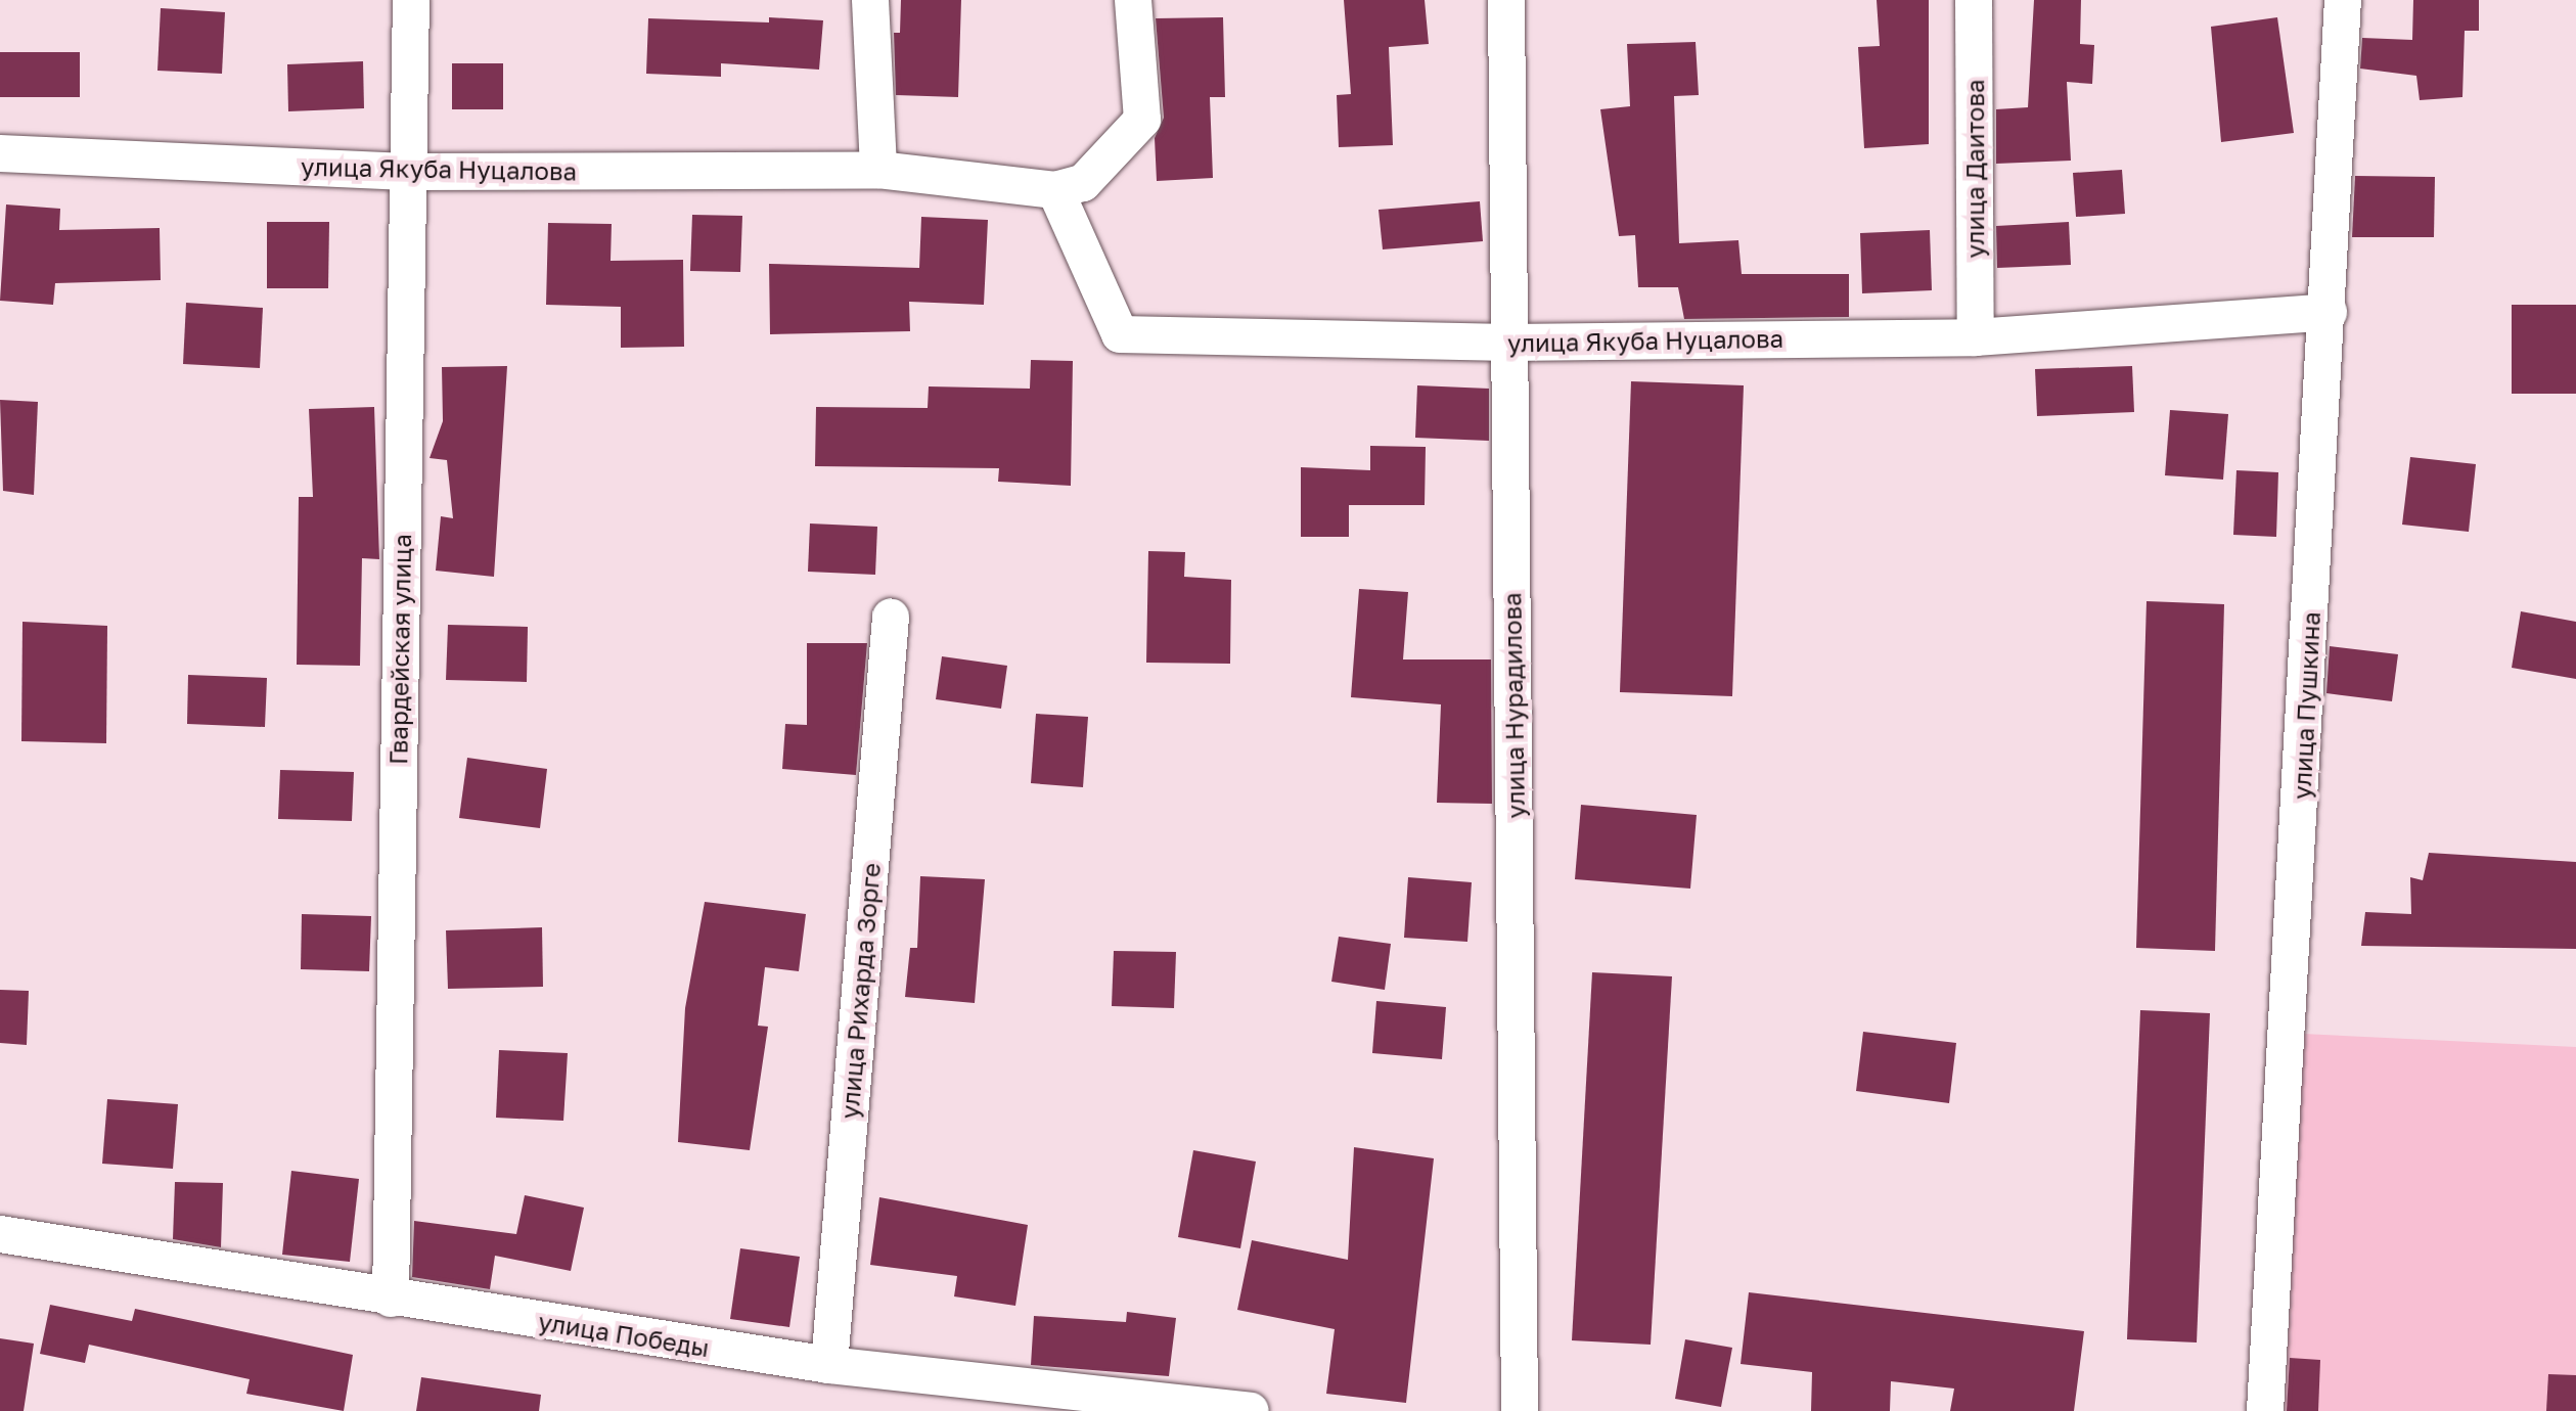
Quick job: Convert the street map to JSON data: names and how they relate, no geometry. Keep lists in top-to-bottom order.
{
  "streets": {
    "street": [
      "улица Якуба Нуцалова",
      "улица Даитова",
      "Гвардейская улица",
      "улица Нурадилова",
      "улица Пушкина",
      "улица Рихарда Зорге",
      "улица Победы"
    ]
  },
  "crossings": [
    ["улица Якуба Нуцалова", "улица Даитова"],
    ["улица Якуба Нуцалова", "Гвардейская улица"],
    ["улица Якуба Нуцалова", "улица Нурадилова"],
    ["улица Якуба Нуцалова", "улица Пушкина"],
    ["Гвардейская улица", "улица Победы"],
    ["улица Рихарда Зорге", "улица Победы"]
  ]
}
